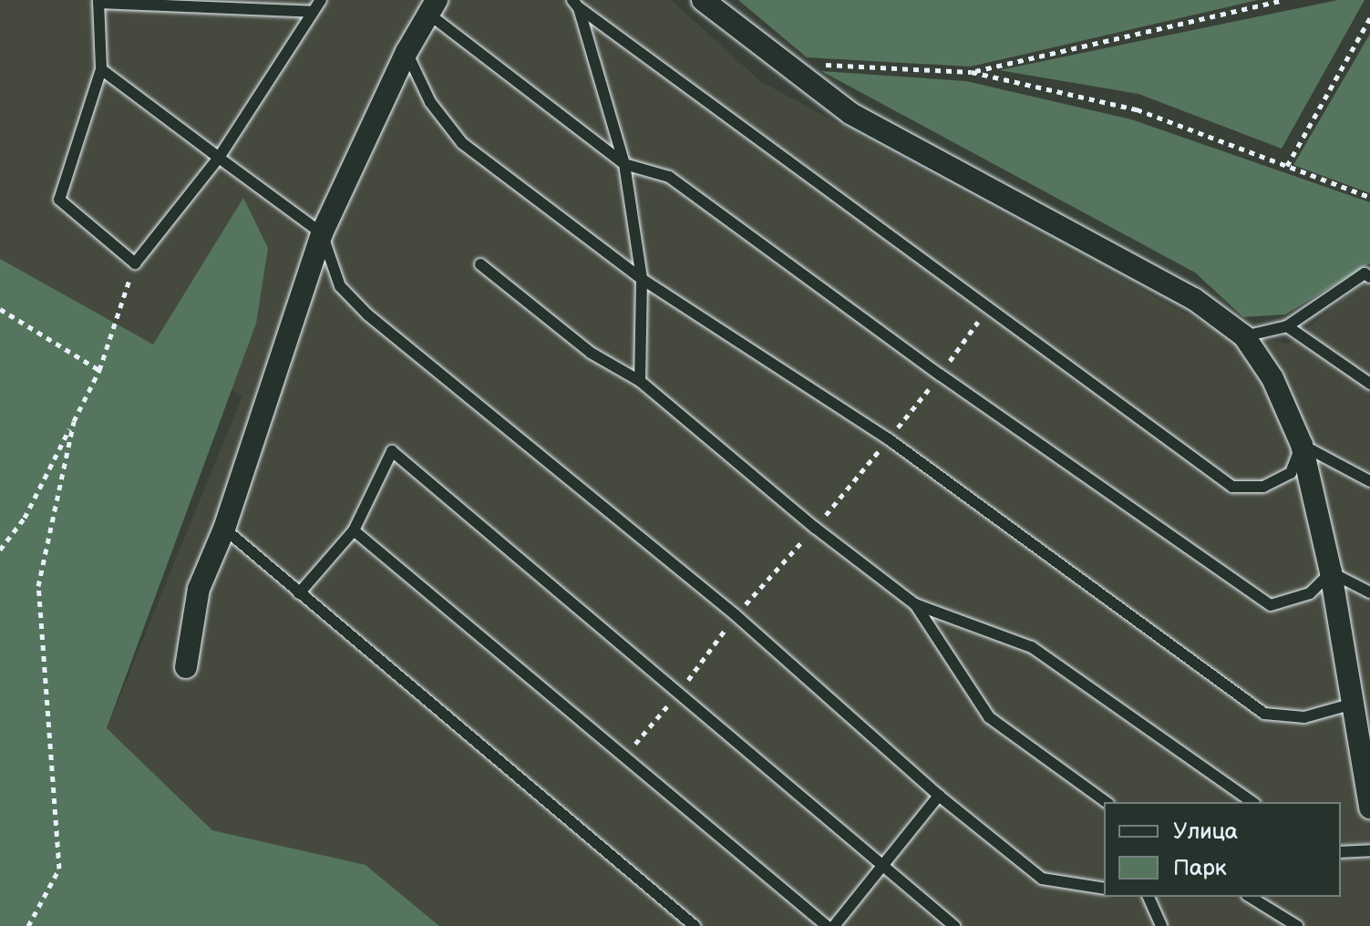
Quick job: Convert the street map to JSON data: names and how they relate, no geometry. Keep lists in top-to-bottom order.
{
  "legend": ["Улица", "Парк"]
}
